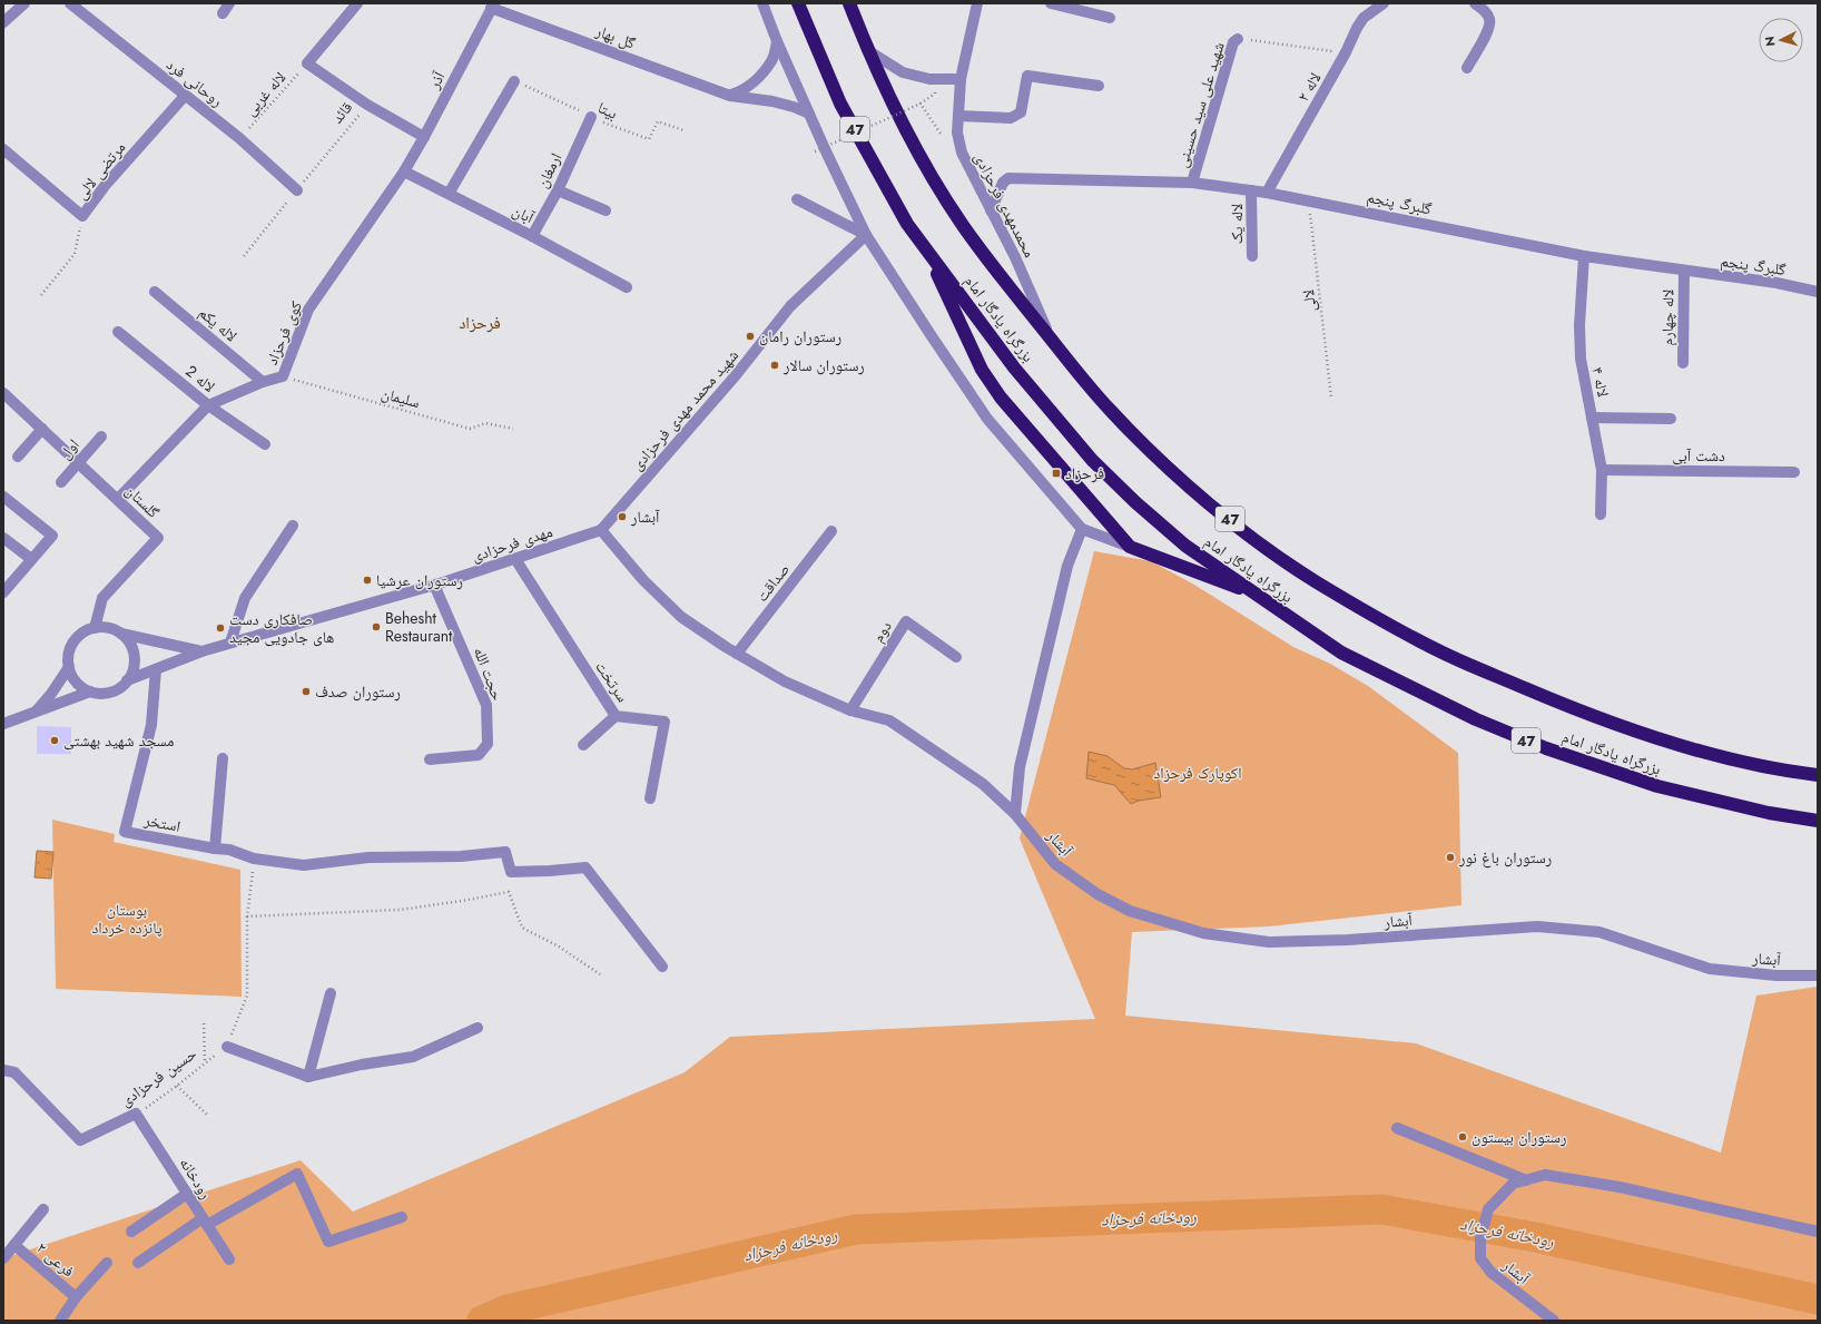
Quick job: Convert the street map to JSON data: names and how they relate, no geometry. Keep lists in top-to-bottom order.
{
  "streets": {
    "highway": ["47", "بزرگراه یادگار امام"],
    "street": [
      "گل بهار",
      "آذر",
      "روحانی فرد",
      "لاله ۲",
      "شهید علی سید حسینی",
      "قائد",
      "مرتضی لالی",
      "ارمغان",
      "گلبرگ پنجم",
      "محمدمهدی فرحزادی",
      "آبان",
      "لاله یک",
      "لاله چهارم",
      "لاله یکم",
      "کوی فرحزاد",
      "لاله 2",
      "لاله ۴",
      "شهید محمد مهدی فرحزادی",
      "اول",
      "دشت آبی",
      "گلستان",
      "مهدی فرحزادی",
      "صداقت",
      "دوم",
      "حجت الله",
      "سرتخت",
      "استخر",
      "آبشار",
      "حسین فرحزادی",
      "رودخانه",
      "فرعی ۲"
    ],
    "path": [
      "لاله غربی",
      "بیتا",
      "لالی",
      "سلیمان"
    ]
  },
  "crossings": [
    ["گل بهار", "آذر"],
    ["آذر", "آبان"],
    ["آذر", "کوی فرحزاد"],
    ["روحانی فرد", "لاله غربی"],
    ["روحانی فرد", "قائد"],
    ["روحانی فرد", "مرتضی لالی"],
    ["لاله ۲", "شهید علی سید حسینی"],
    ["لاله ۲", "گلبرگ پنجم"],
    ["لاله غربی", "قائد"],
    ["شهید علی سید حسینی", "گلبرگ پنجم"],
    ["بیتا", "ارمغان"],
    ["ارمغان", "آبان"],
    ["گلبرگ پنجم", "محمدمهدی فرحزادی"],
    ["گلبرگ پنجم", "لاله یک"],
    ["گلبرگ پنجم", "لالی"],
    ["گلبرگ پنجم", "لاله چهارم"],
    ["گلبرگ پنجم", "لاله ۴"],
    ["محمدمهدی فرحزادی", "بزرگراه یادگار امام"],
    ["آبان", "کوی فرحزاد"],
    ["لاله یکم", "کوی فرحزاد"],
    ["کوی فرحزاد", "لاله 2"],
    ["کوی فرحزاد", "سلیمان"],
    ["کوی فرحزاد", "گلستان"],
    ["لاله ۴", "دشت آبی"],
    ["شهید محمد مهدی فرحزادی", "مهدی فرحزادی"],
    ["شهید محمد مهدی فرحزادی", "آبشار"],
    ["اول", "گلستان"],
    ["گلستان", "مهدی فرحزادی"],
    ["مهدی فرحزادی", "حجت الله"],
    ["مهدی فرحزادی", "سرتخت"],
    ["مهدی فرحزادی", "استخر"],
    ["مهدی فرحزادی", "آبشار"],
    ["صداقت", "آبشار"],
    ["دوم", "آبشار"],
    ["حسین فرحزادی", "رودخانه"]
  ],
  "districts": ["فرحزاد"],
  "water": ["رودخانه فرحزاد"],
  "parks": ["اکوپارک فرحزاد", "بوستان پانزده خرداد"],
  "places": {
    "other": [
      "رستوران رامان",
      "رستوران سالار",
      "آبشار",
      "رستوران عرشیا",
      "Behesht Restaurant",
      "صافکاری دست های جادویی مجید",
      "رستوران صدف",
      "مسجد شهید بهشتی",
      "رستوران باغ نور",
      "رستوران بیستون"
    ],
    "transit": ["فرحزاد"]
  },
  "north": "left"
}
